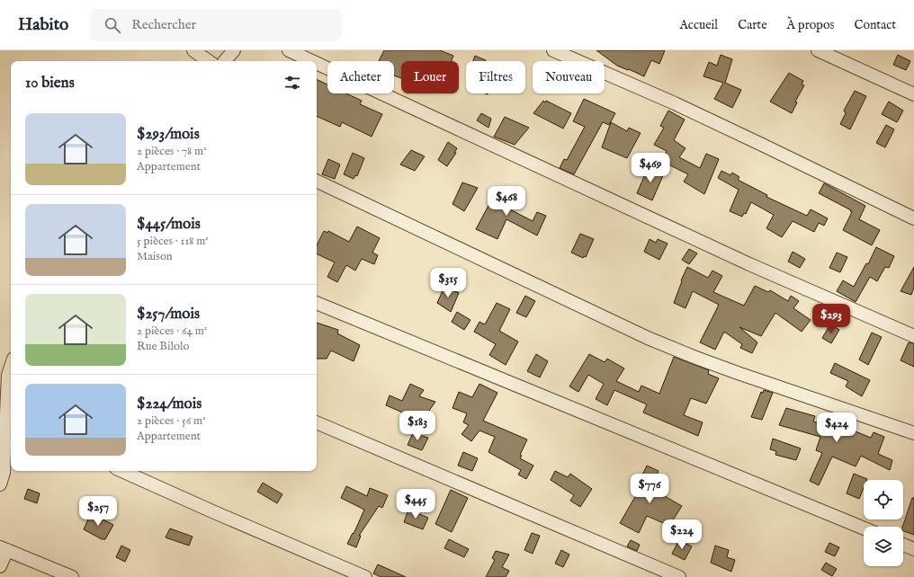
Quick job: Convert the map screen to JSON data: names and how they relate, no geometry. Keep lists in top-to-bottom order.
{
  "page": {
    "header": "Habito",
    "search": "Rechercher",
    "nav": [
      "Accueil",
      "Carte",
      "À propos",
      "Contact"
    ],
    "chip": [
      "Acheter",
      "Louer",
      "Filtres",
      "Nouveau"
    ],
    "heading": "10 biens",
    "list": [
      {
        "name": "$293/mois",
        "note": "2 pièces · 78 m² · Appartement"
      },
      {
        "name": "$445/mois",
        "note": "5 pièces · 118 m² · Maison"
      },
      {
        "name": "$257/mois",
        "note": "2 pièces · 64 m² · Rue Bilolo"
      },
      {
        "name": "$224/mois",
        "note": "2 pièces · 56 m² · Appartement"
      }
    ],
    "price": [
      "$469",
      "$468",
      "$315",
      "$293",
      "$183",
      "$424",
      "$776",
      "$445",
      "$257",
      "$224"
    ]
  }
}
